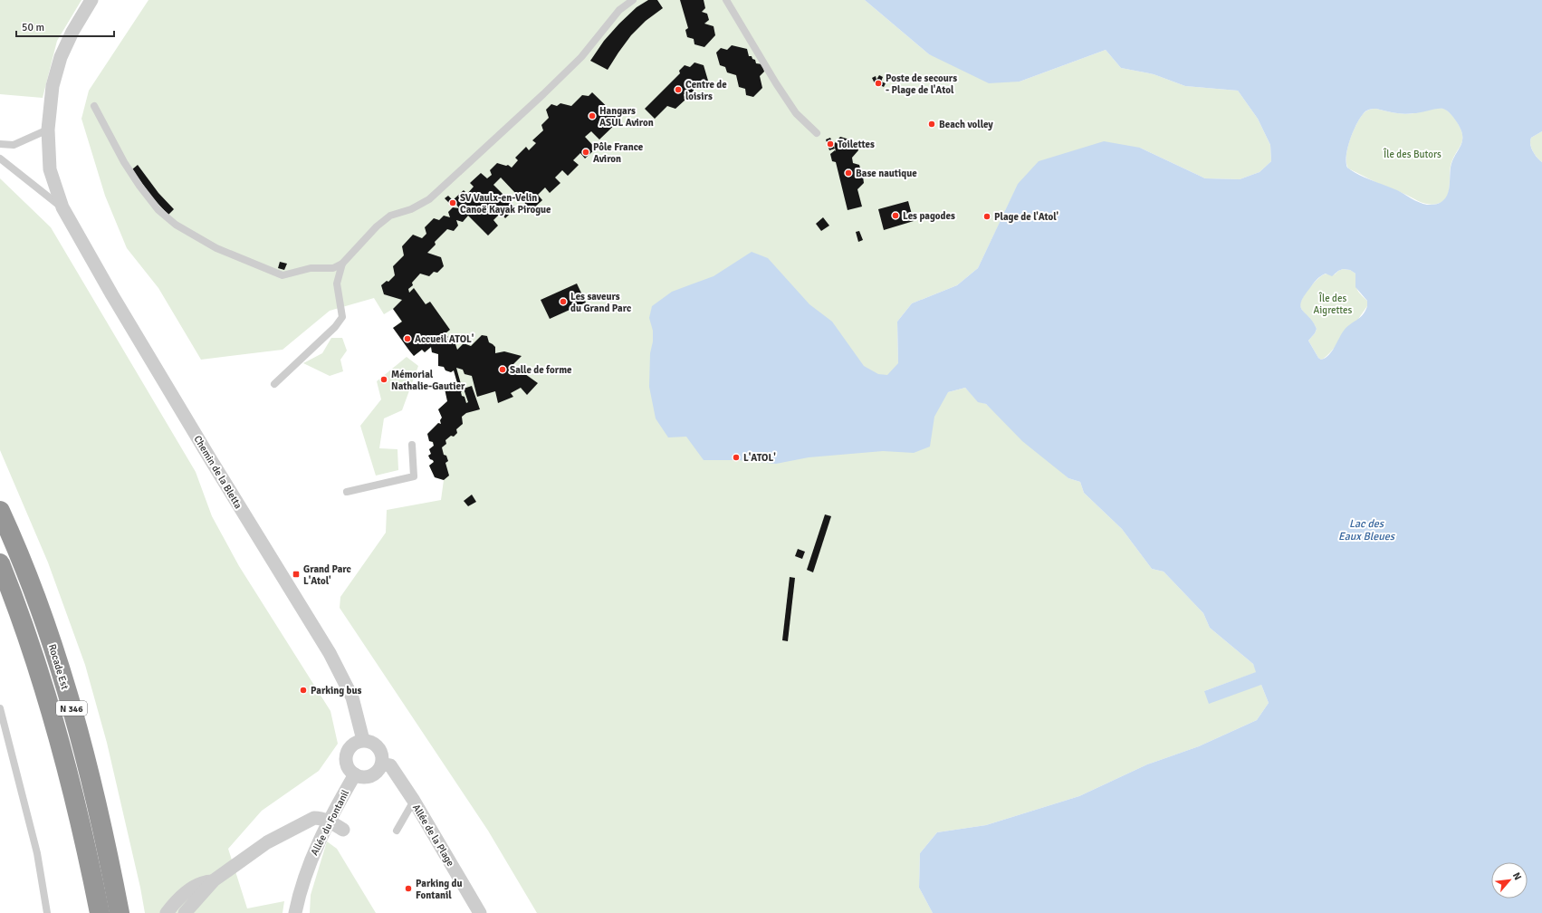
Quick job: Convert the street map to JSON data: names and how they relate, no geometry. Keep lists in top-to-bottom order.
{
  "streets": {
    "highway": ["Rocade Est", "N 346"],
    "street": ["Chemin de la Bletta", "Allée du Fontanil", "Allée de la Plage"]
  },
  "crossings": [
    ["Chemin de la Bletta", "Allée du Fontanil"],
    ["Chemin de la Bletta", "Allée de la Plage"],
    ["Allée du Fontanil", "Allée de la Plage"]
  ],
  "water": ["Lac des Eaux Bleues"],
  "parks": ["Île des Butors", "Île des Aigrettes"],
  "places": {
    "other": [
      "Poste de secours - Plage de l'Atol",
      "Centre de loisirs",
      "Hangars ASUL Aviron",
      "Beach volley",
      "Toilettes",
      "Pôle France Aviron",
      "Base nautique",
      "SV Vaulx-en-Velin Canoë Kayak Pirogue",
      "Les pagodes",
      "Plage de l'Atol'",
      "Les saveurs du Grand Parc",
      "Accueil ATOL'",
      "Salle de forme",
      "Mémorial Nathalie-Gautier",
      "L'ATOL'",
      "Parking bus",
      "Parking du Fontanil"
    ],
    "transit": ["Grand Parc L'Atol'"]
  },
  "scale_bar": "50 m",
  "north": "top right"
}
